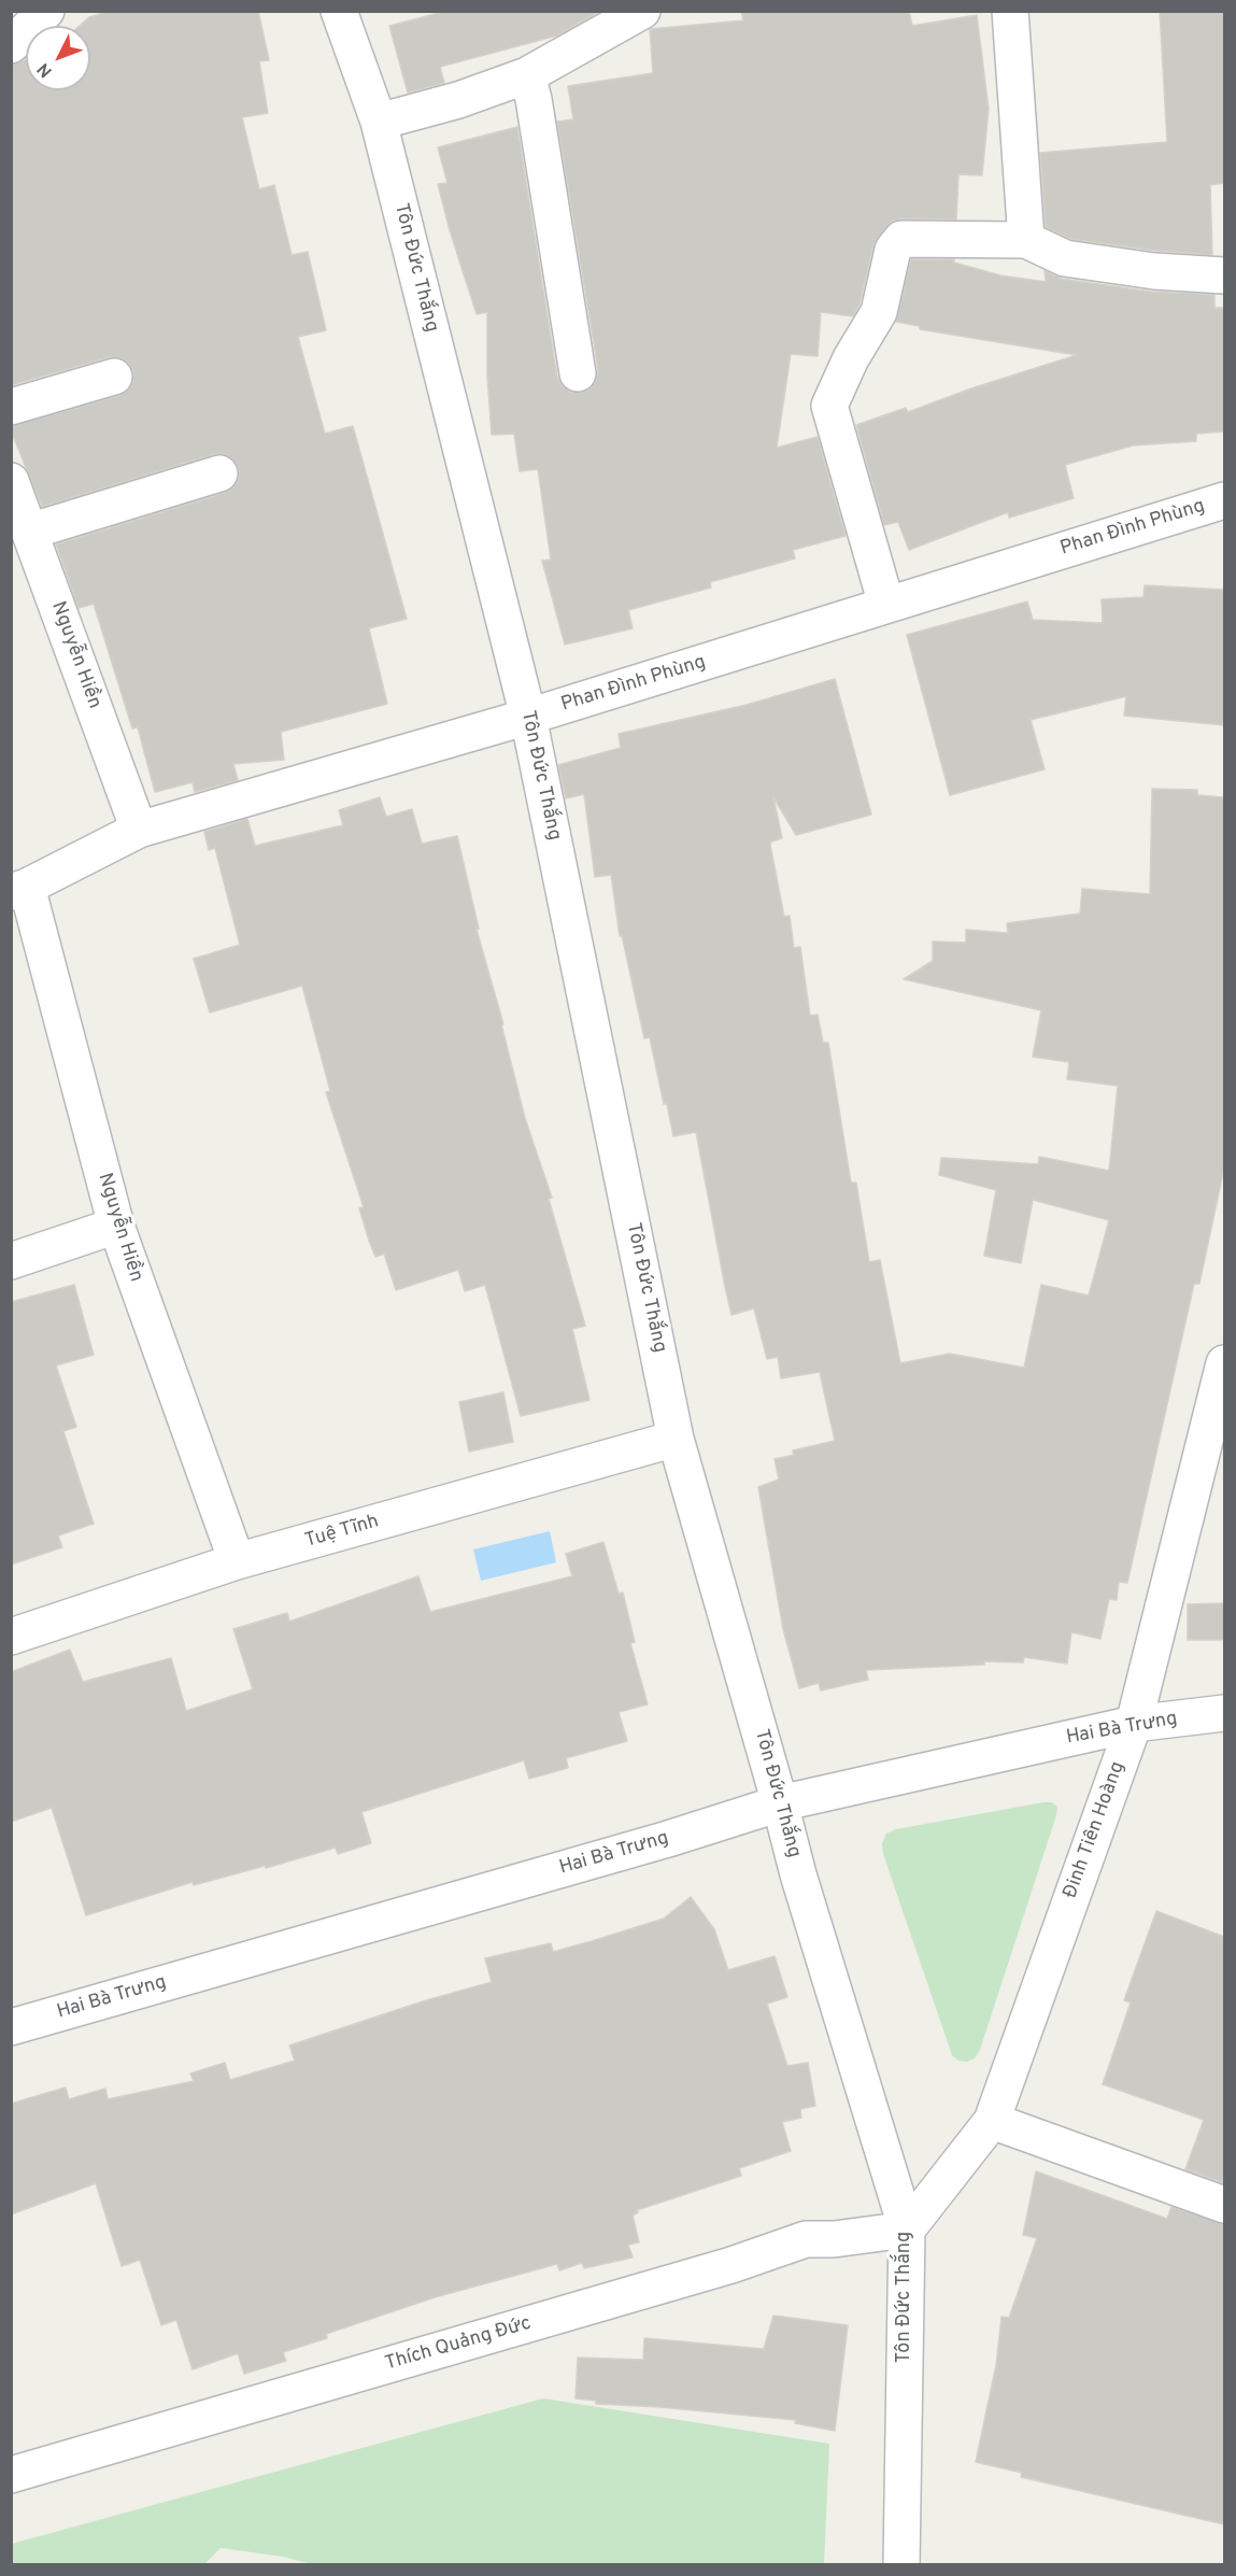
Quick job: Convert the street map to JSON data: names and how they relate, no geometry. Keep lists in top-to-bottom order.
{
  "streets": {
    "street": [
      "Tôn Đức Thắng",
      "Phan Đình Phùng",
      "Nguyễn Hiền",
      "Tuệ Tĩnh",
      "Hai Bà Trưng",
      "Đinh Tiên Hoàng",
      "Thích Quảng Đức"
    ]
  },
  "crossings": [
    ["Tôn Đức Thắng", "Phan Đình Phùng"],
    ["Tôn Đức Thắng", "Tuệ Tĩnh"],
    ["Tôn Đức Thắng", "Hai Bà Trưng"],
    ["Tôn Đức Thắng", "Đinh Tiên Hoàng"],
    ["Tôn Đức Thắng", "Thích Quảng Đức"],
    ["Phan Đình Phùng", "Nguyễn Hiền"],
    ["Nguyễn Hiền", "Tuệ Tĩnh"],
    ["Hai Bà Trưng", "Đinh Tiên Hoàng"],
    ["Đinh Tiên Hoàng", "Thích Quảng Đức"]
  ],
  "north": "bottom left"
}
